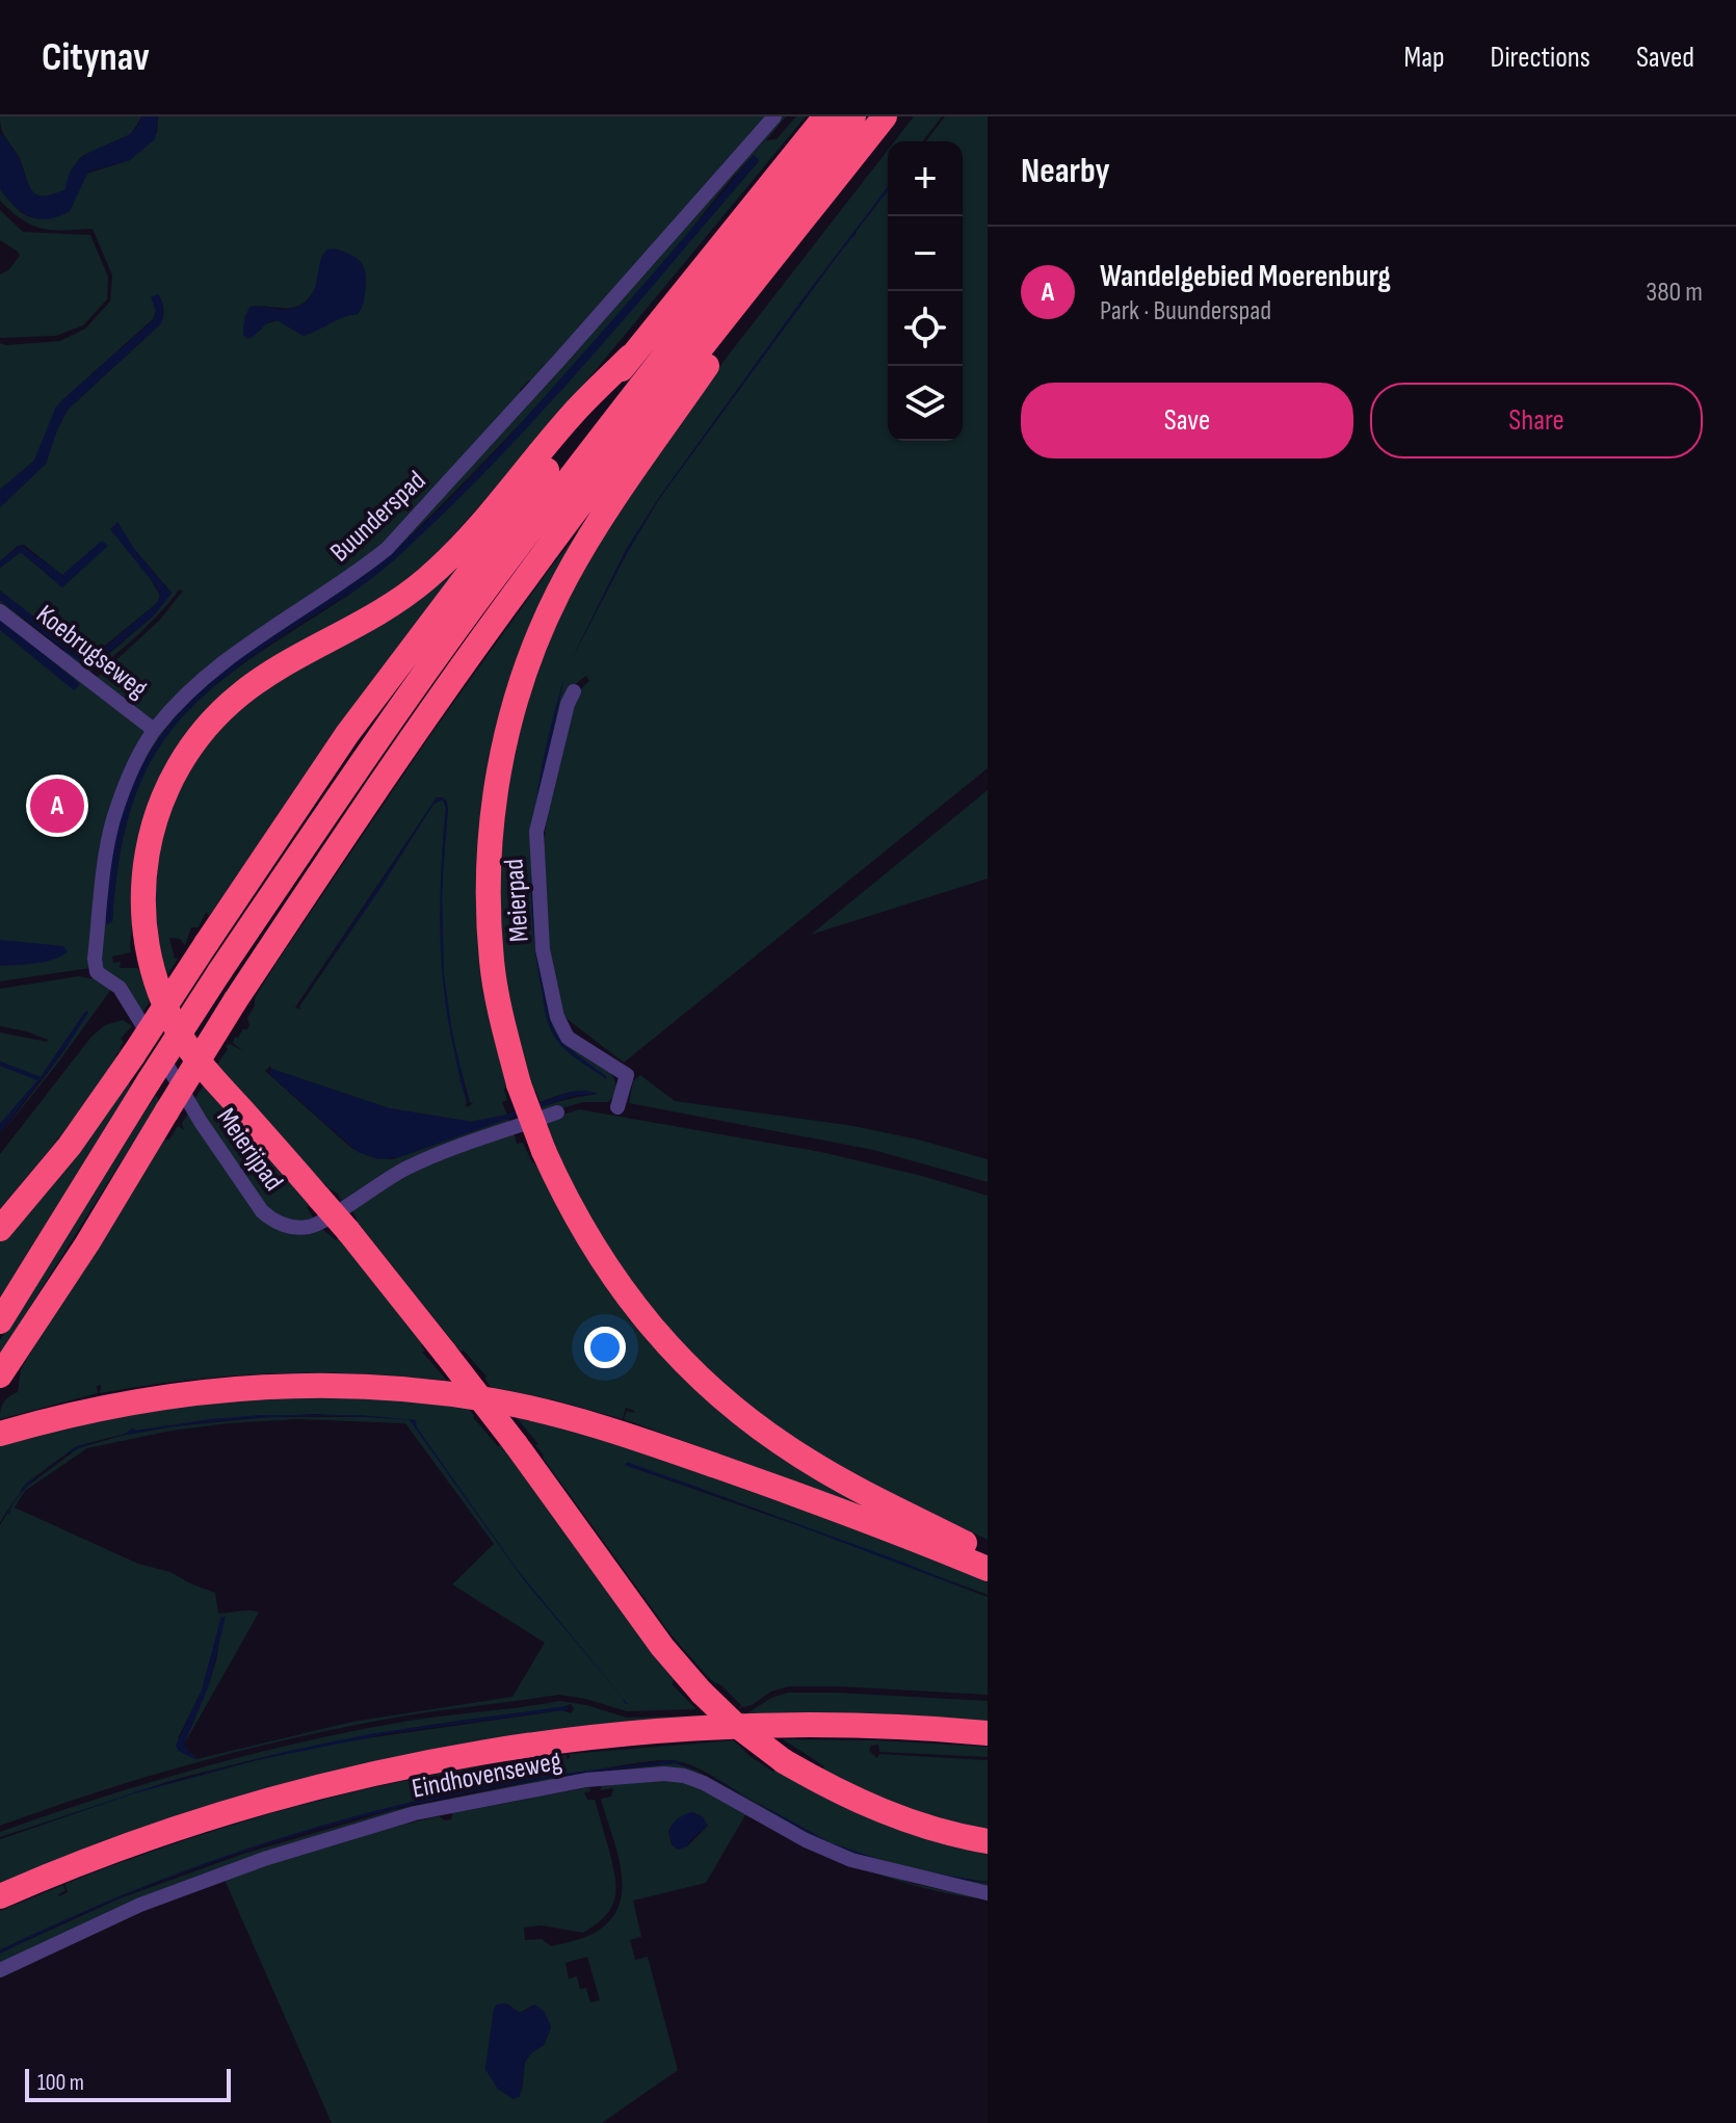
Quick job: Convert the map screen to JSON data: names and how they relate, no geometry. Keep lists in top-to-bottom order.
{
  "streets": {
    "street": [
      "Buunderspad",
      "Koebrugseweg",
      "Meierpad",
      "Meierijpad",
      "Eindhovenseweg"
    ]
  },
  "crossings": [
    ["Buunderspad", "Koebrugseweg"],
    ["Buunderspad", "Meierijpad"]
  ],
  "scale_bar": "100 m",
  "page": {
    "header": "Citynav",
    "nav": ["Map", "Directions", "Saved"],
    "heading": "Nearby",
    "map_buttons": ["+", "−"],
    "list": [
      {
        "mark": "A",
        "name": "Wandelgebied Moerenburg",
        "note": "Park · Buunderspad",
        "value": "380 m"
      }
    ],
    "buttons": ["Save", "Share"],
    "pins": "A",
    "scale": "100 m"
  }
}
